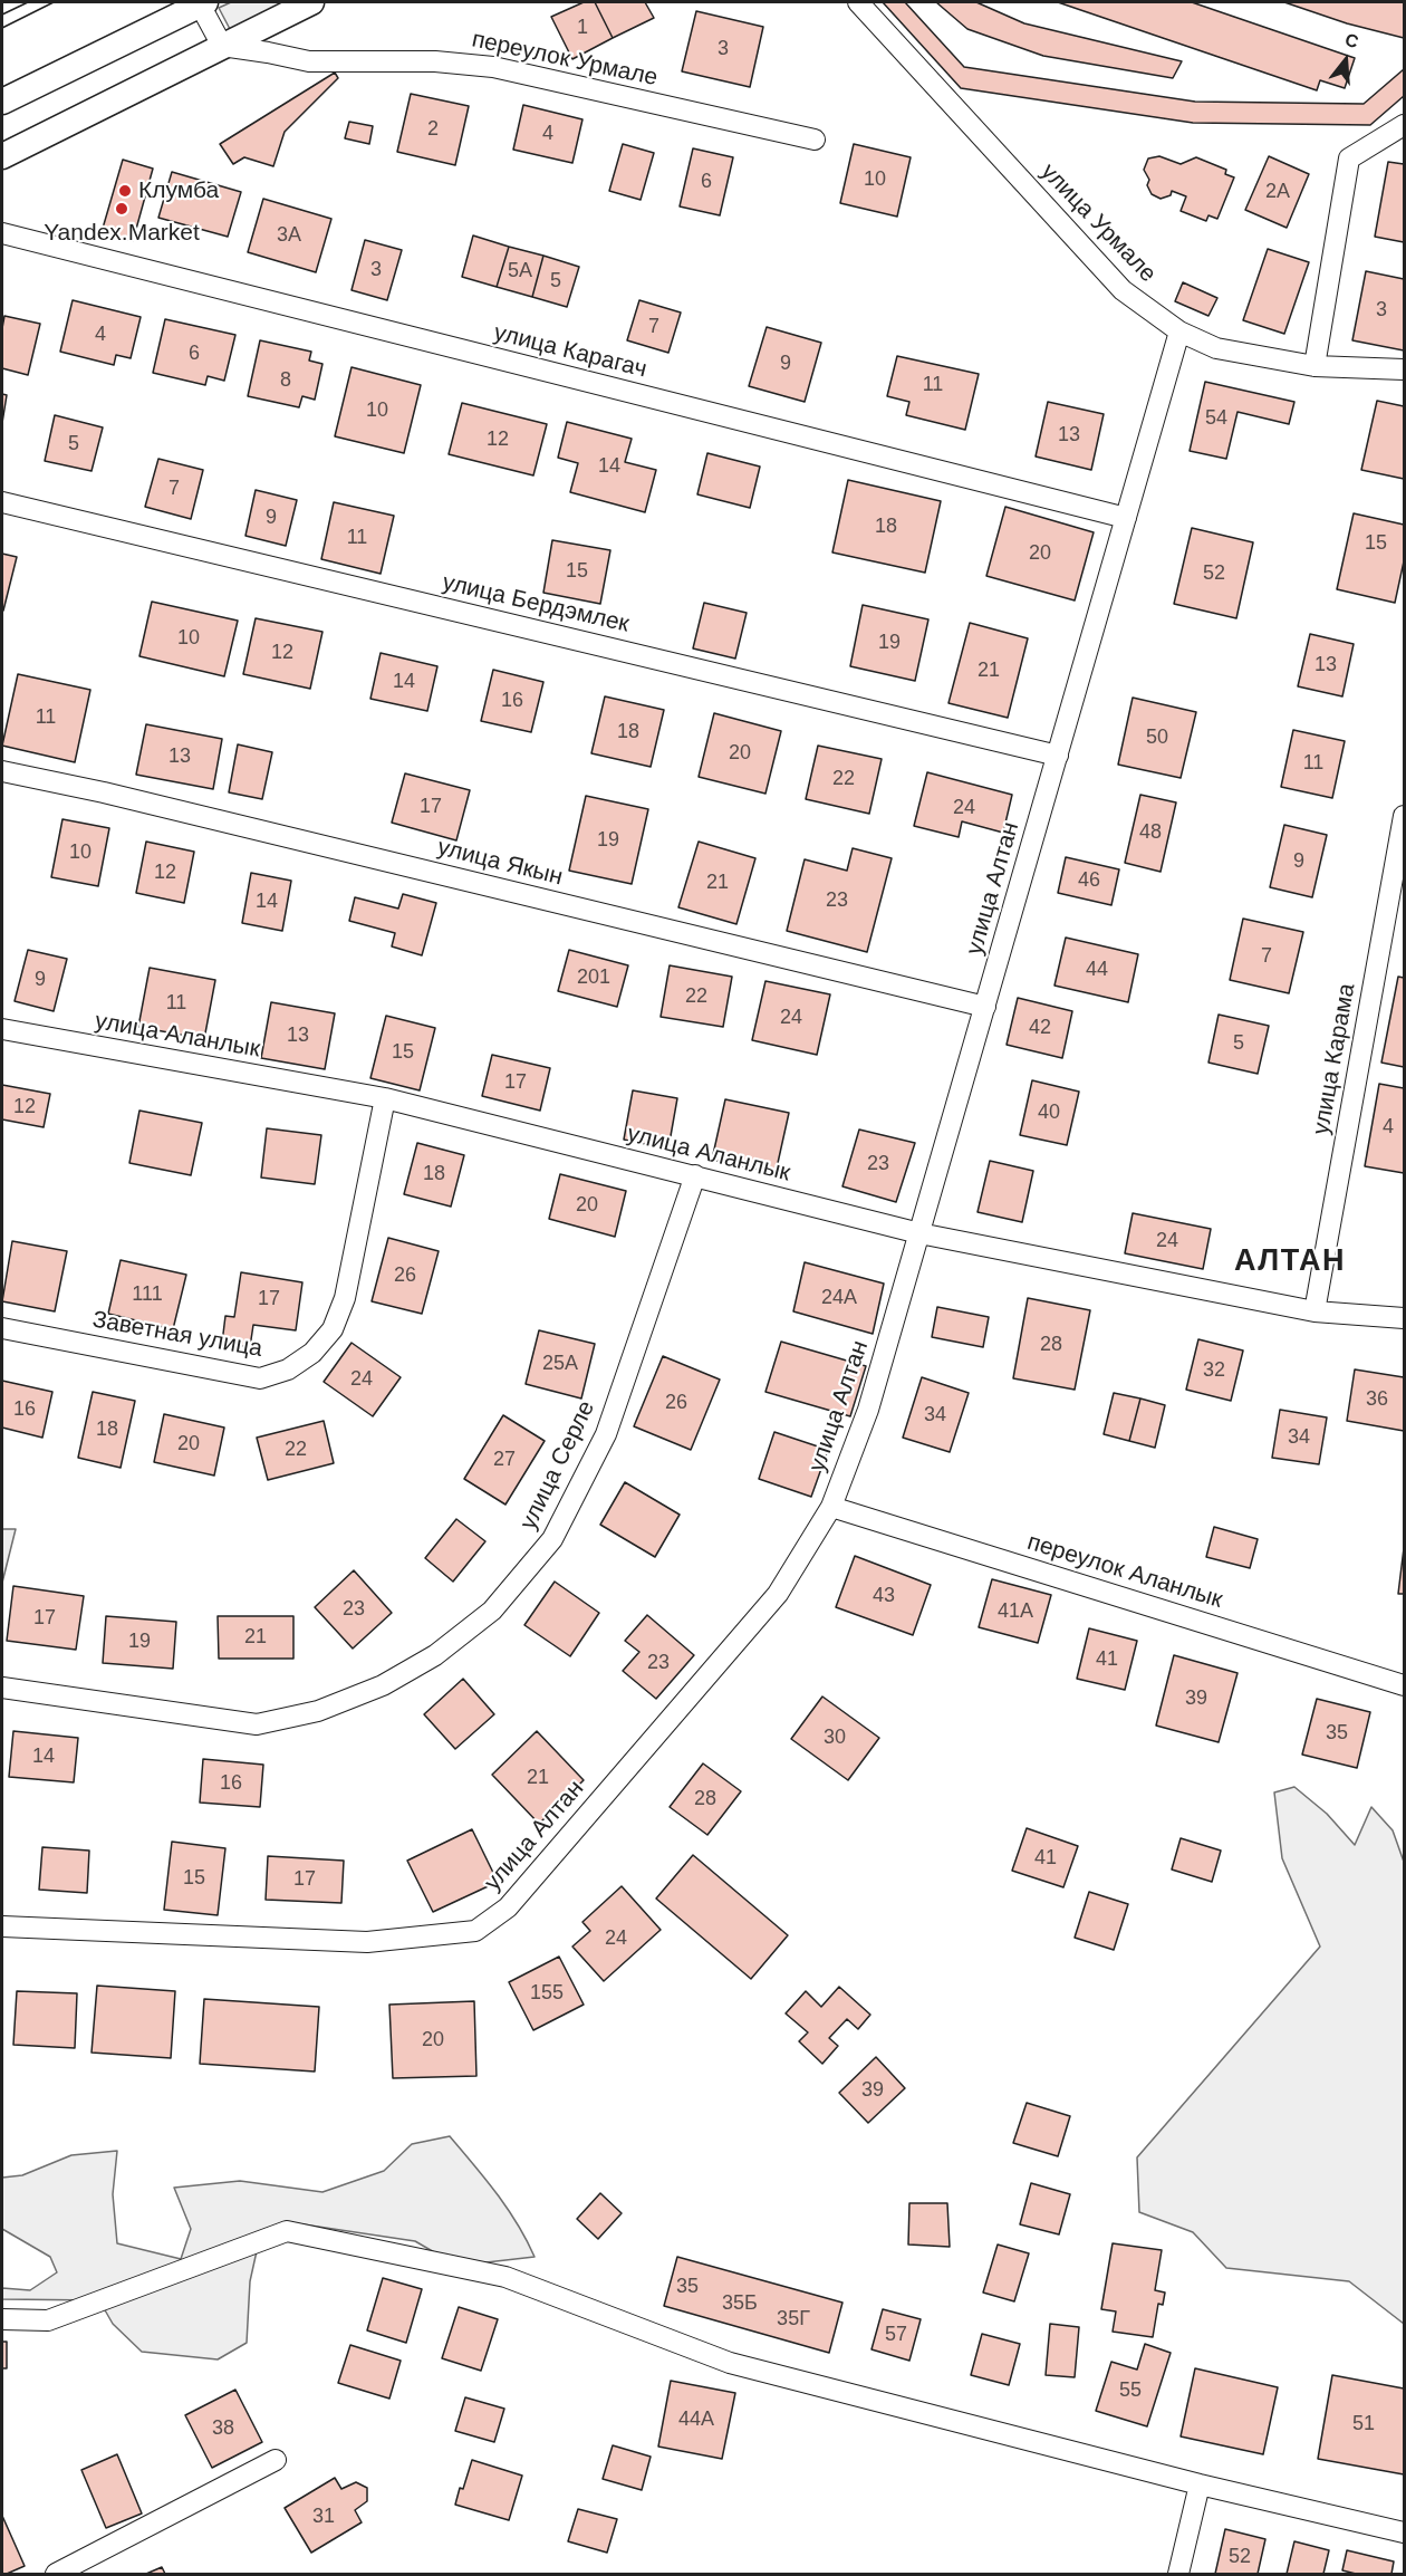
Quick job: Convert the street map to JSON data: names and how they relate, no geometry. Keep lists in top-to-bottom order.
{
  "streets": {
    "street": [
      "переулок Урмале",
      "улица Урмале",
      "улица Карагач",
      "улица Бердэмлек",
      "улица Якын",
      "улица Алтан",
      "улица Аланлык",
      "улица Карама",
      "Заветная улица",
      "улица Серле",
      "переулок Аланлык"
    ]
  },
  "crossings": [
    ["улица Урмале", "улица Алтан"],
    ["улица Карагач", "улица Алтан"],
    ["улица Бердэмлек", "улица Алтан"],
    ["улица Якын", "улица Алтан"],
    ["улица Алтан", "улица Аланлык"],
    ["улица Алтан", "переулок Аланлык"],
    ["улица Аланлык", "улица Карама"],
    ["улица Аланлык", "Заветная улица"],
    ["улица Аланлык", "улица Серле"]
  ],
  "districts": ["АЛТАН"],
  "places": ["Клумба", "Yandex.Market"],
  "house_numbers": [
    "1",
    "3",
    "2",
    "4",
    "10",
    "6",
    "2А",
    "3А",
    "3",
    "5А",
    "5",
    "3",
    "7",
    "4",
    "6",
    "9",
    "8",
    "11",
    "10",
    "54",
    "13",
    "12",
    "5",
    "14",
    "7",
    "9",
    "18",
    "11",
    "15",
    "20",
    "15",
    "52",
    "10",
    "19",
    "12",
    "13",
    "21",
    "14",
    "16",
    "11",
    "18",
    "50",
    "20",
    "13",
    "11",
    "22",
    "17",
    "24",
    "48",
    "19",
    "10",
    "9",
    "12",
    "46",
    "21",
    "23",
    "14",
    "7",
    "44",
    "201",
    "9",
    "22",
    "11",
    "24",
    "42",
    "13",
    "5",
    "15",
    "17",
    "12",
    "40",
    "4",
    "23",
    "18",
    "20",
    "24",
    "26",
    "111",
    "24А",
    "17",
    "28",
    "25А",
    "32",
    "24",
    "36",
    "26",
    "16",
    "34",
    "18",
    "34",
    "20",
    "22",
    "27",
    "43",
    "23",
    "41А",
    "17",
    "21",
    "19",
    "41",
    "23",
    "39",
    "35",
    "30",
    "14",
    "21",
    "16",
    "28",
    "41",
    "15",
    "17",
    "24",
    "155",
    "20",
    "39",
    "35",
    "35Б",
    "35Г",
    "57",
    "55",
    "44А",
    "51",
    "38",
    "31",
    "52"
  ],
  "north": "top"
}
